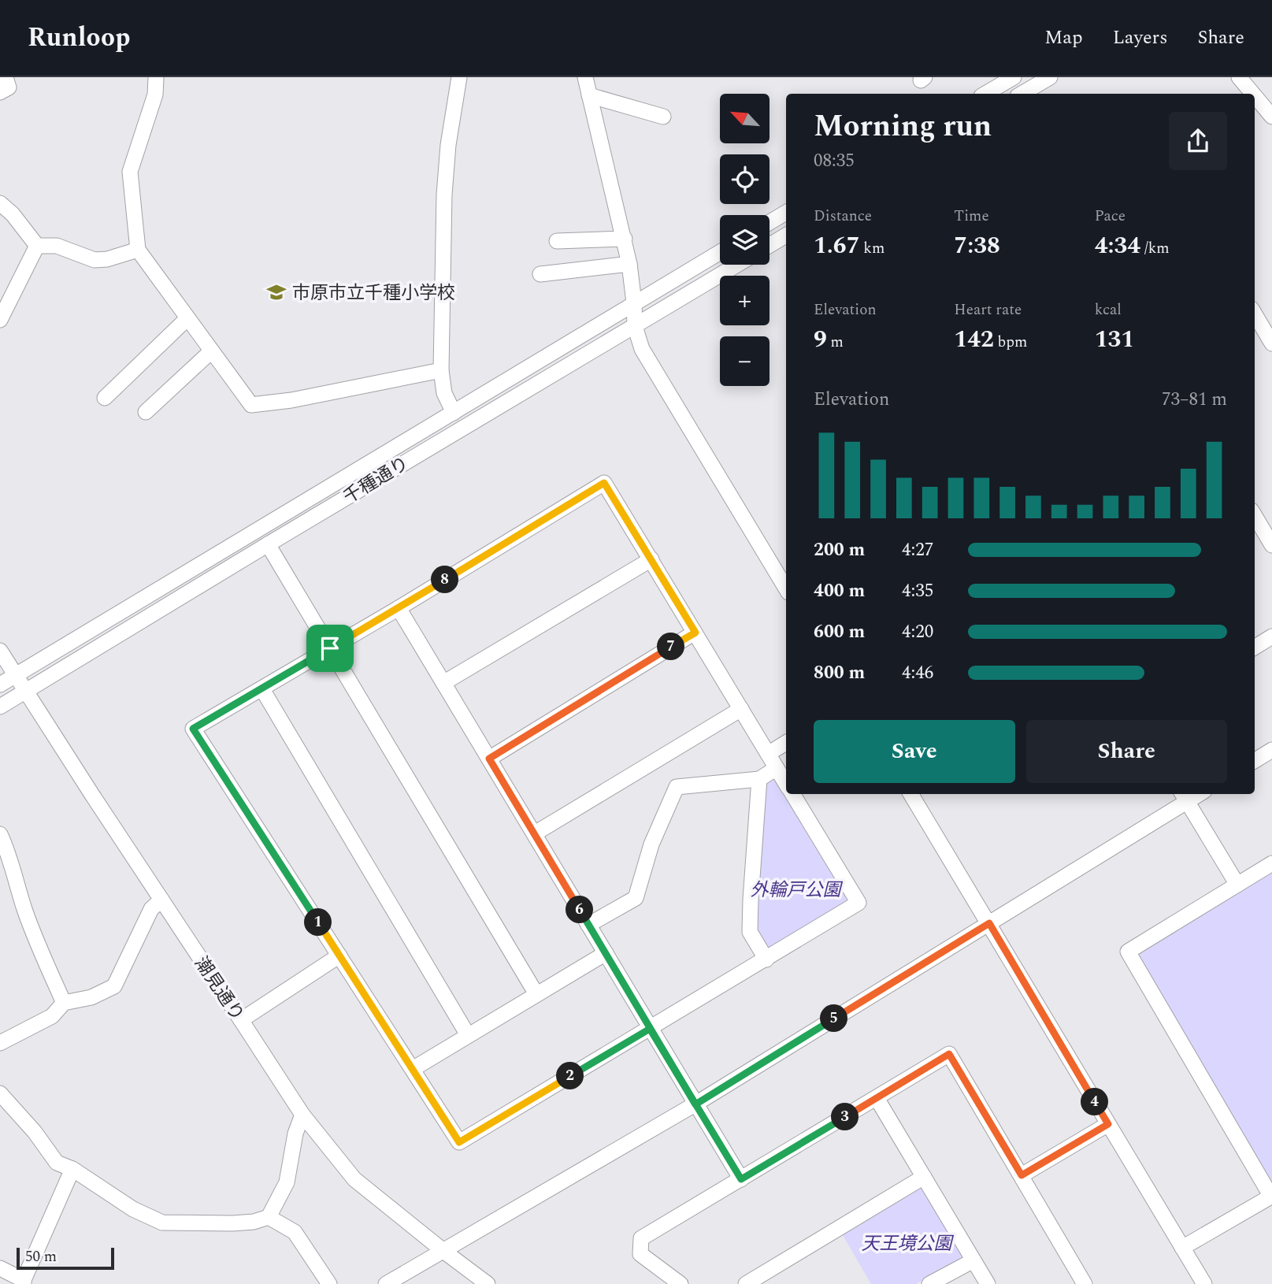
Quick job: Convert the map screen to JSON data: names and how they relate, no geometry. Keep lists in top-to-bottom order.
{
  "streets": {
    "street": ["千種通り", "潮見通り"]
  },
  "crossings": [
    ["千種通り", "潮見通り"]
  ],
  "parks": ["外輪戸公園", "天王境公園"],
  "places": {
    "school or university": ["市原市立千種小学校"]
  },
  "scale_bar": "50 m",
  "north": "top left",
  "page": {
    "header": "Runloop",
    "nav": ["Map", "Layers", "Share"],
    "map_buttons": ["+", "−"],
    "heading": ["Morning run", "08:35"],
    "stats": [
      ["Distance", "1.67 km"],
      ["Time", "7:38"],
      ["Pace", "4:34 /km"],
      ["Elevation", "9 m"],
      ["Heart rate", "142 bpm"],
      ["kcal", "131"]
    ],
    "chart": ["Elevation", "73–81 m"],
    "list": [
      {
        "name": "200 m",
        "note": "4:27"
      },
      {
        "name": "400 m",
        "note": "4:35"
      },
      {
        "name": "600 m",
        "note": "4:20"
      },
      {
        "name": "800 m",
        "note": "4:46"
      }
    ],
    "pins": [
      "8",
      "7",
      "6",
      "1",
      "5",
      "2",
      "4",
      "3"
    ],
    "buttons": ["Save", "Share"],
    "scale": "50 m"
  }
}
